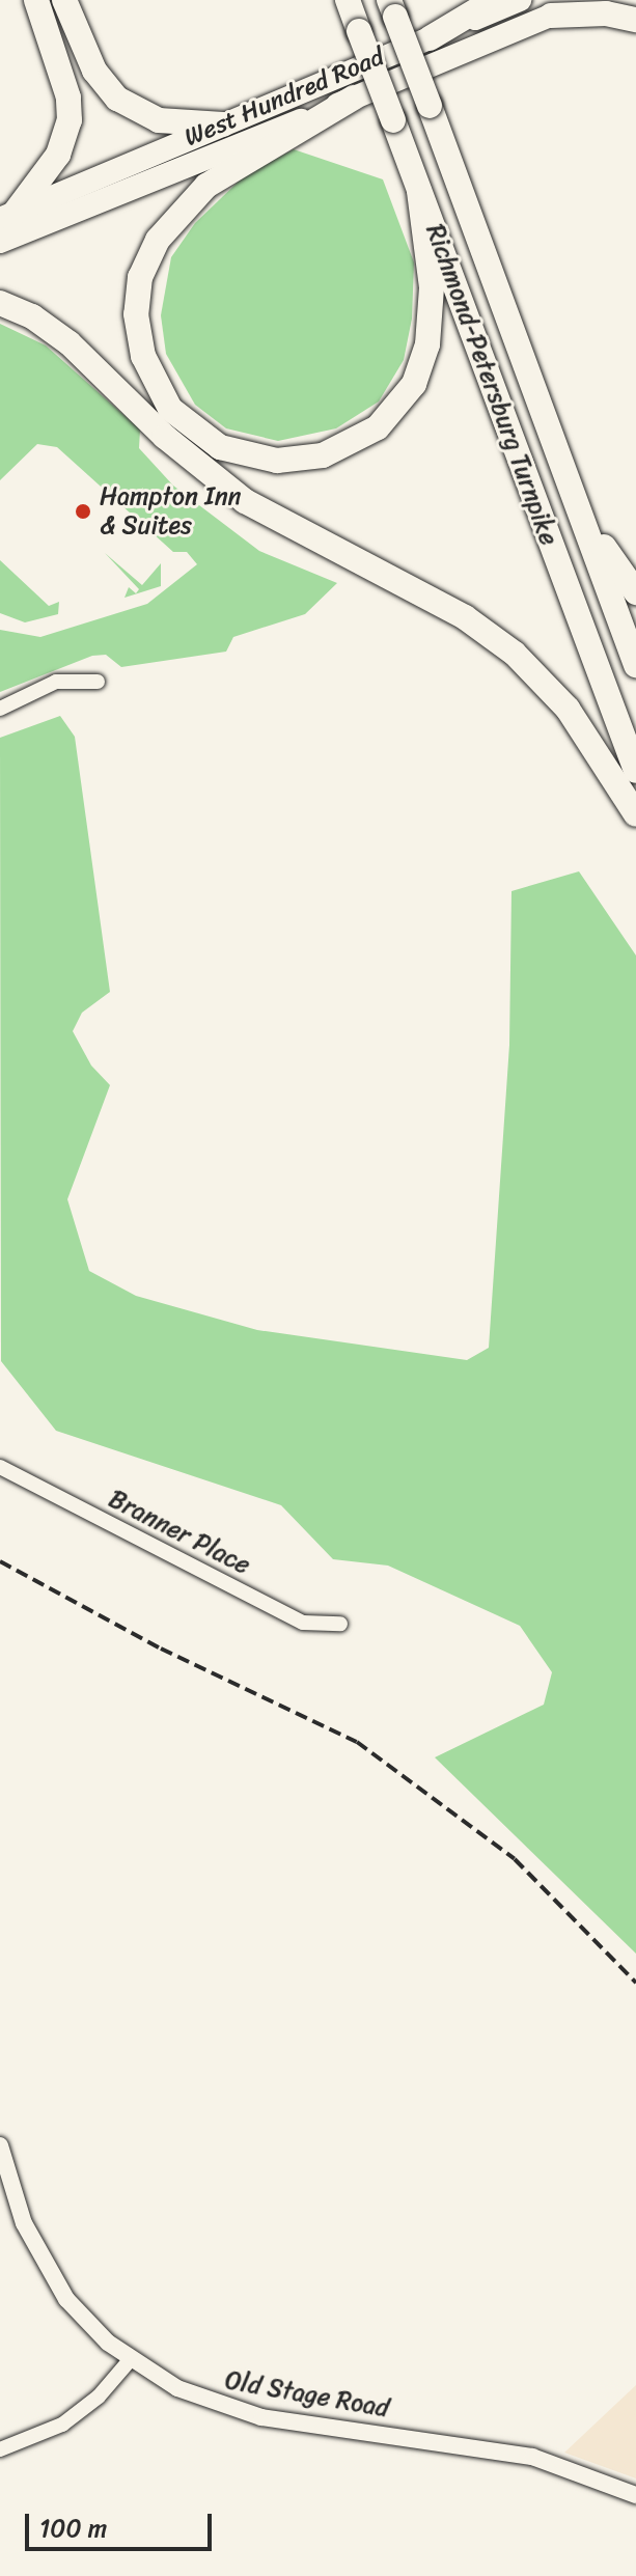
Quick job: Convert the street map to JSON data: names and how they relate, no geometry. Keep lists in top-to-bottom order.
{
  "streets": {
    "highway": ["Richmond-Petersburg Turnpike"],
    "main road": ["West Hundred Road"],
    "street": ["Branner Place", "Old Stage Road"]
  },
  "places": ["Hampton Inn & Suites"],
  "scale_bar": "100 m"
}
